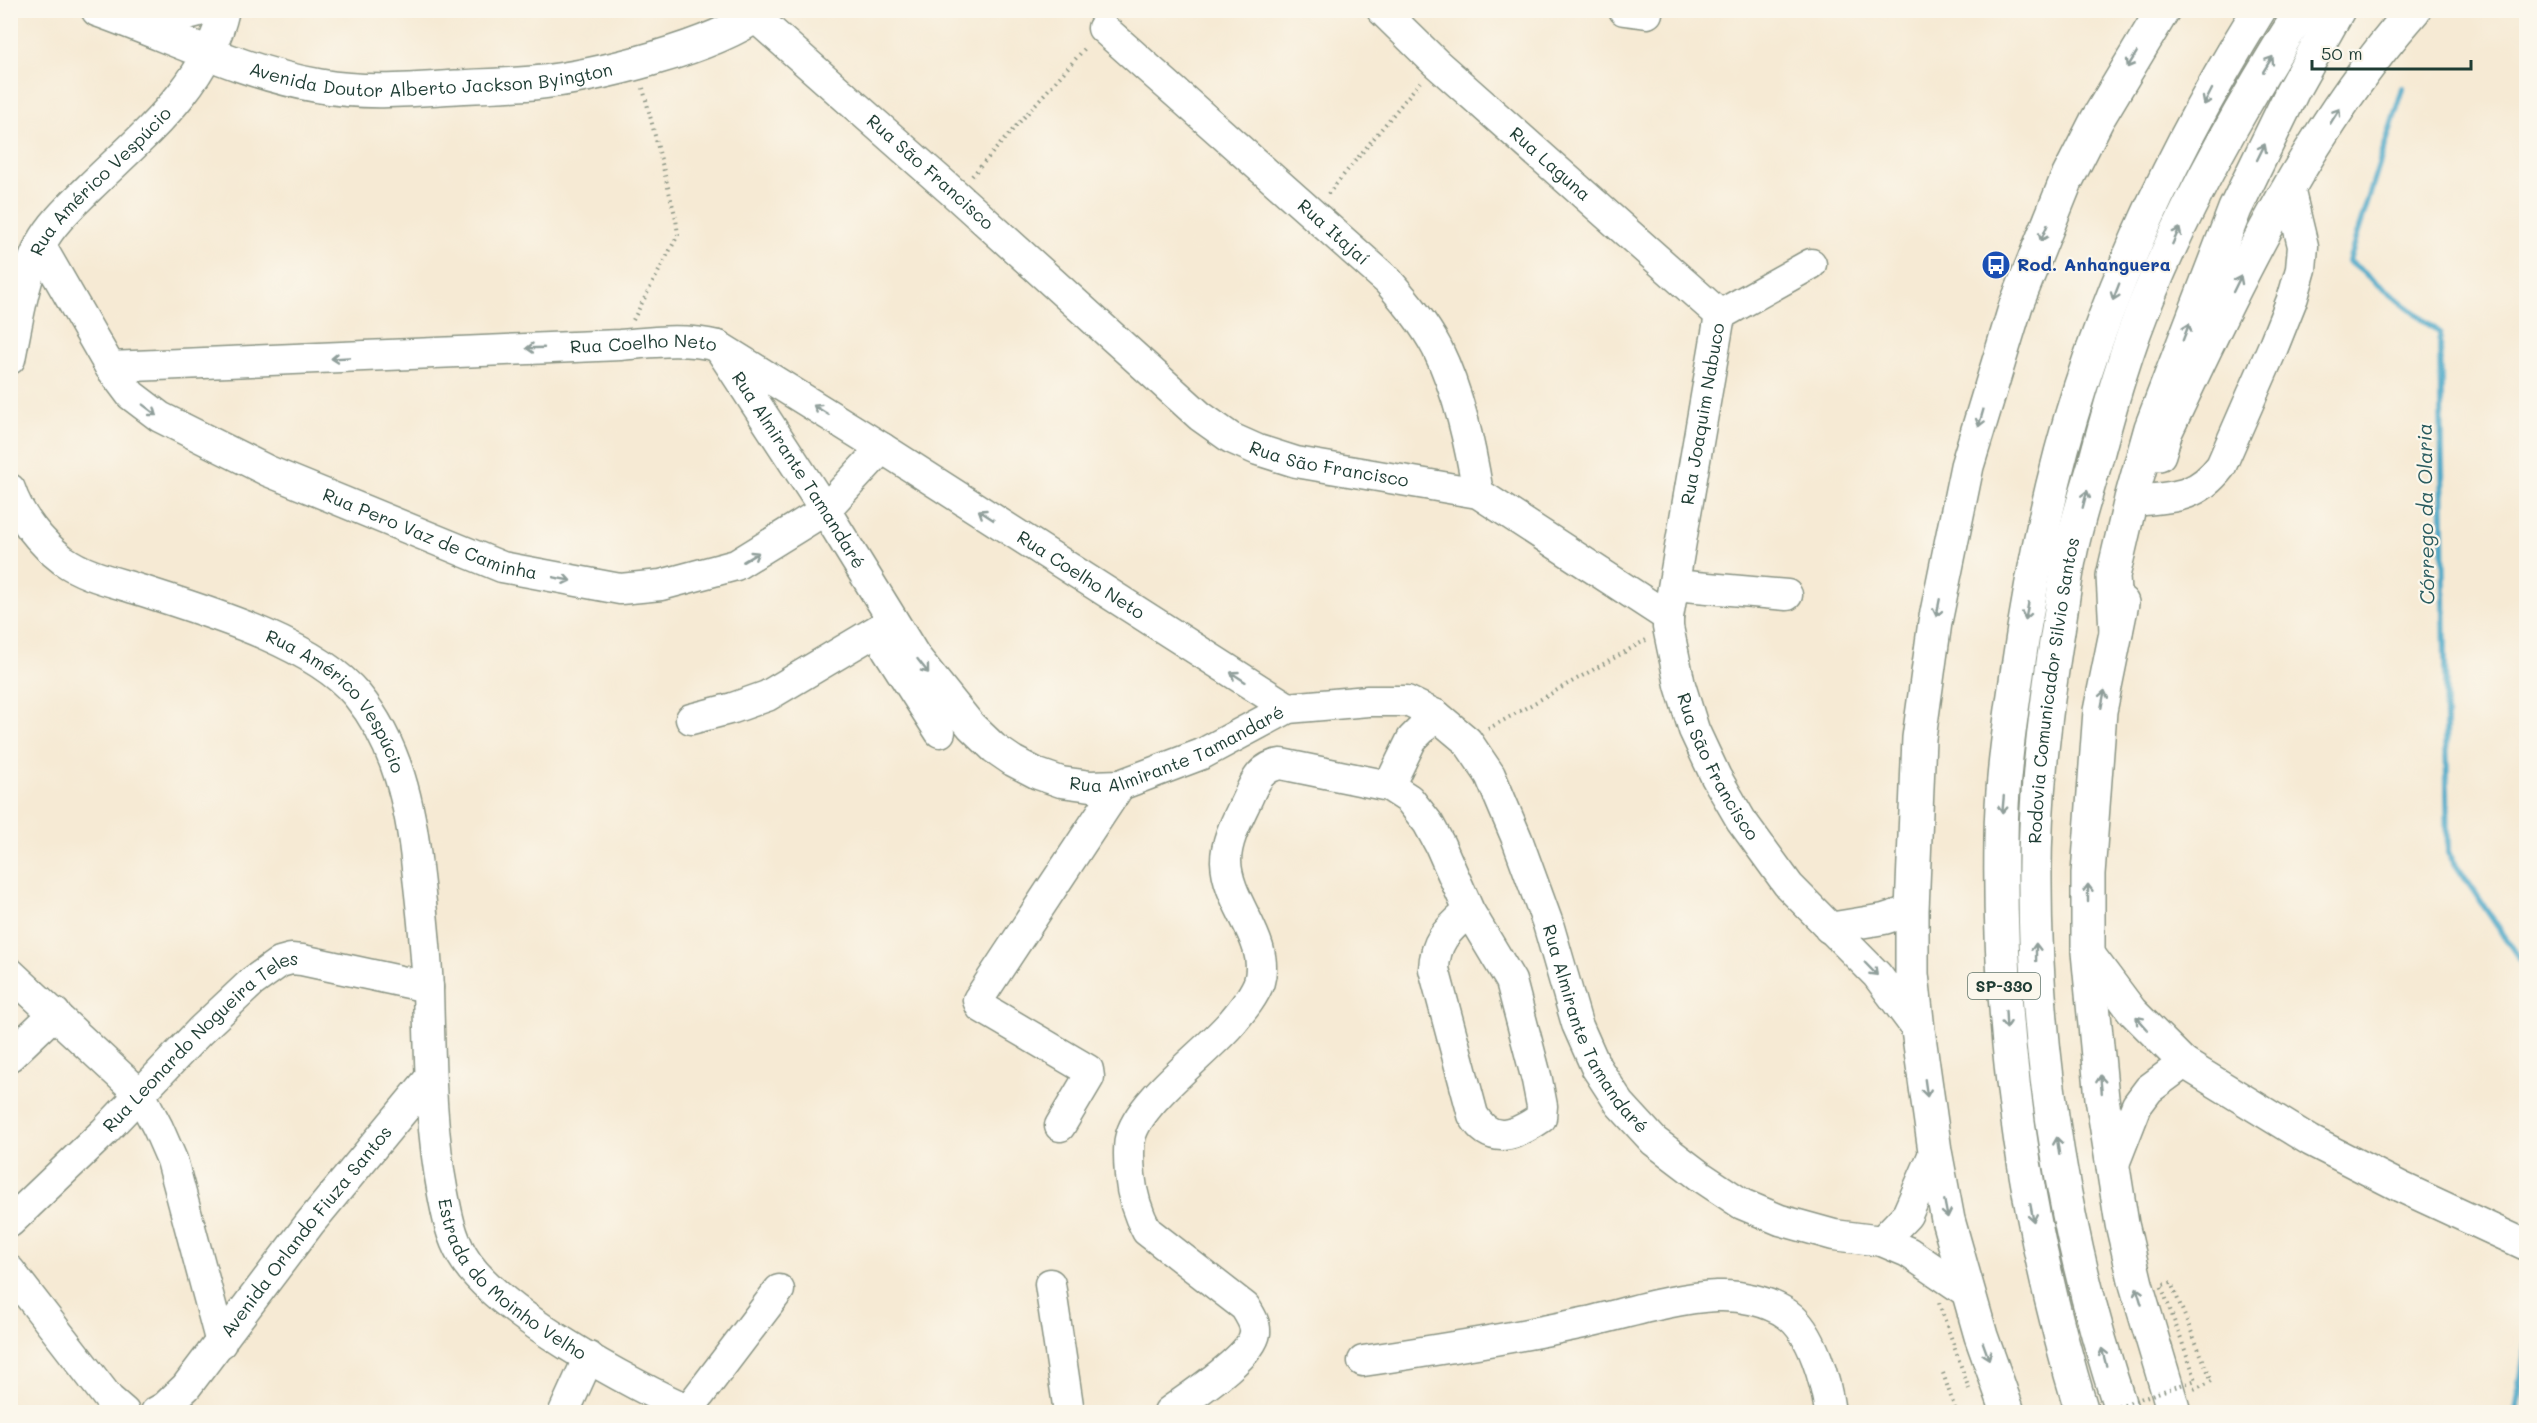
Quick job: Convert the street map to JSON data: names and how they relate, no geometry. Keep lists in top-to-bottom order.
{
  "streets": {
    "main road": ["Avenida Doutor Alberto Jackson Byington", "Rodovia Comunicador Silvio Santos", "SP-330"],
    "street": [
      "Rua Laguna",
      "Rua São Francisco",
      "Rua Américo Vespúcio",
      "Rua Itajaí",
      "Rua Coelho Neto",
      "Rua Joaquim Nabuco",
      "Rua Almirante Tamandaré",
      "Rua Pero Vaz de Caminha",
      "Rua Leonardo Nogueira Teles",
      "Avenida Orlando Fiuza Santos",
      "Estrada do Moinho Velho"
    ]
  },
  "crossings": [
    ["Avenida Doutor Alberto Jackson Byington", "Rua São Francisco"],
    ["Avenida Doutor Alberto Jackson Byington", "Rua Américo Vespúcio"],
    ["Rua Laguna", "Rua Joaquim Nabuco"],
    ["Rua São Francisco", "Rua Itajaí"],
    ["Rua São Francisco", "Rua Joaquim Nabuco"],
    ["Rua Américo Vespúcio", "Rua Pero Vaz de Caminha"],
    ["Rua Américo Vespúcio", "Rua Leonardo Nogueira Teles"],
    ["Rua Américo Vespúcio", "Avenida Orlando Fiuza Santos"],
    ["Rua Américo Vespúcio", "Estrada do Moinho Velho"],
    ["Rua Coelho Neto", "Rua Almirante Tamandaré"],
    ["Rua Coelho Neto", "Rua Pero Vaz de Caminha"],
    ["Rua Almirante Tamandaré", "Rua Pero Vaz de Caminha"],
    ["Avenida Orlando Fiuza Santos", "Estrada do Moinho Velho"]
  ],
  "one_way": ["Rua Coelho Neto", "Rua Pero Vaz de Caminha"],
  "water": ["Córrego da Olaria"],
  "places": {
    "bus stop": ["Rod. Anhanguera"]
  },
  "scale_bar": "50 m"
}
